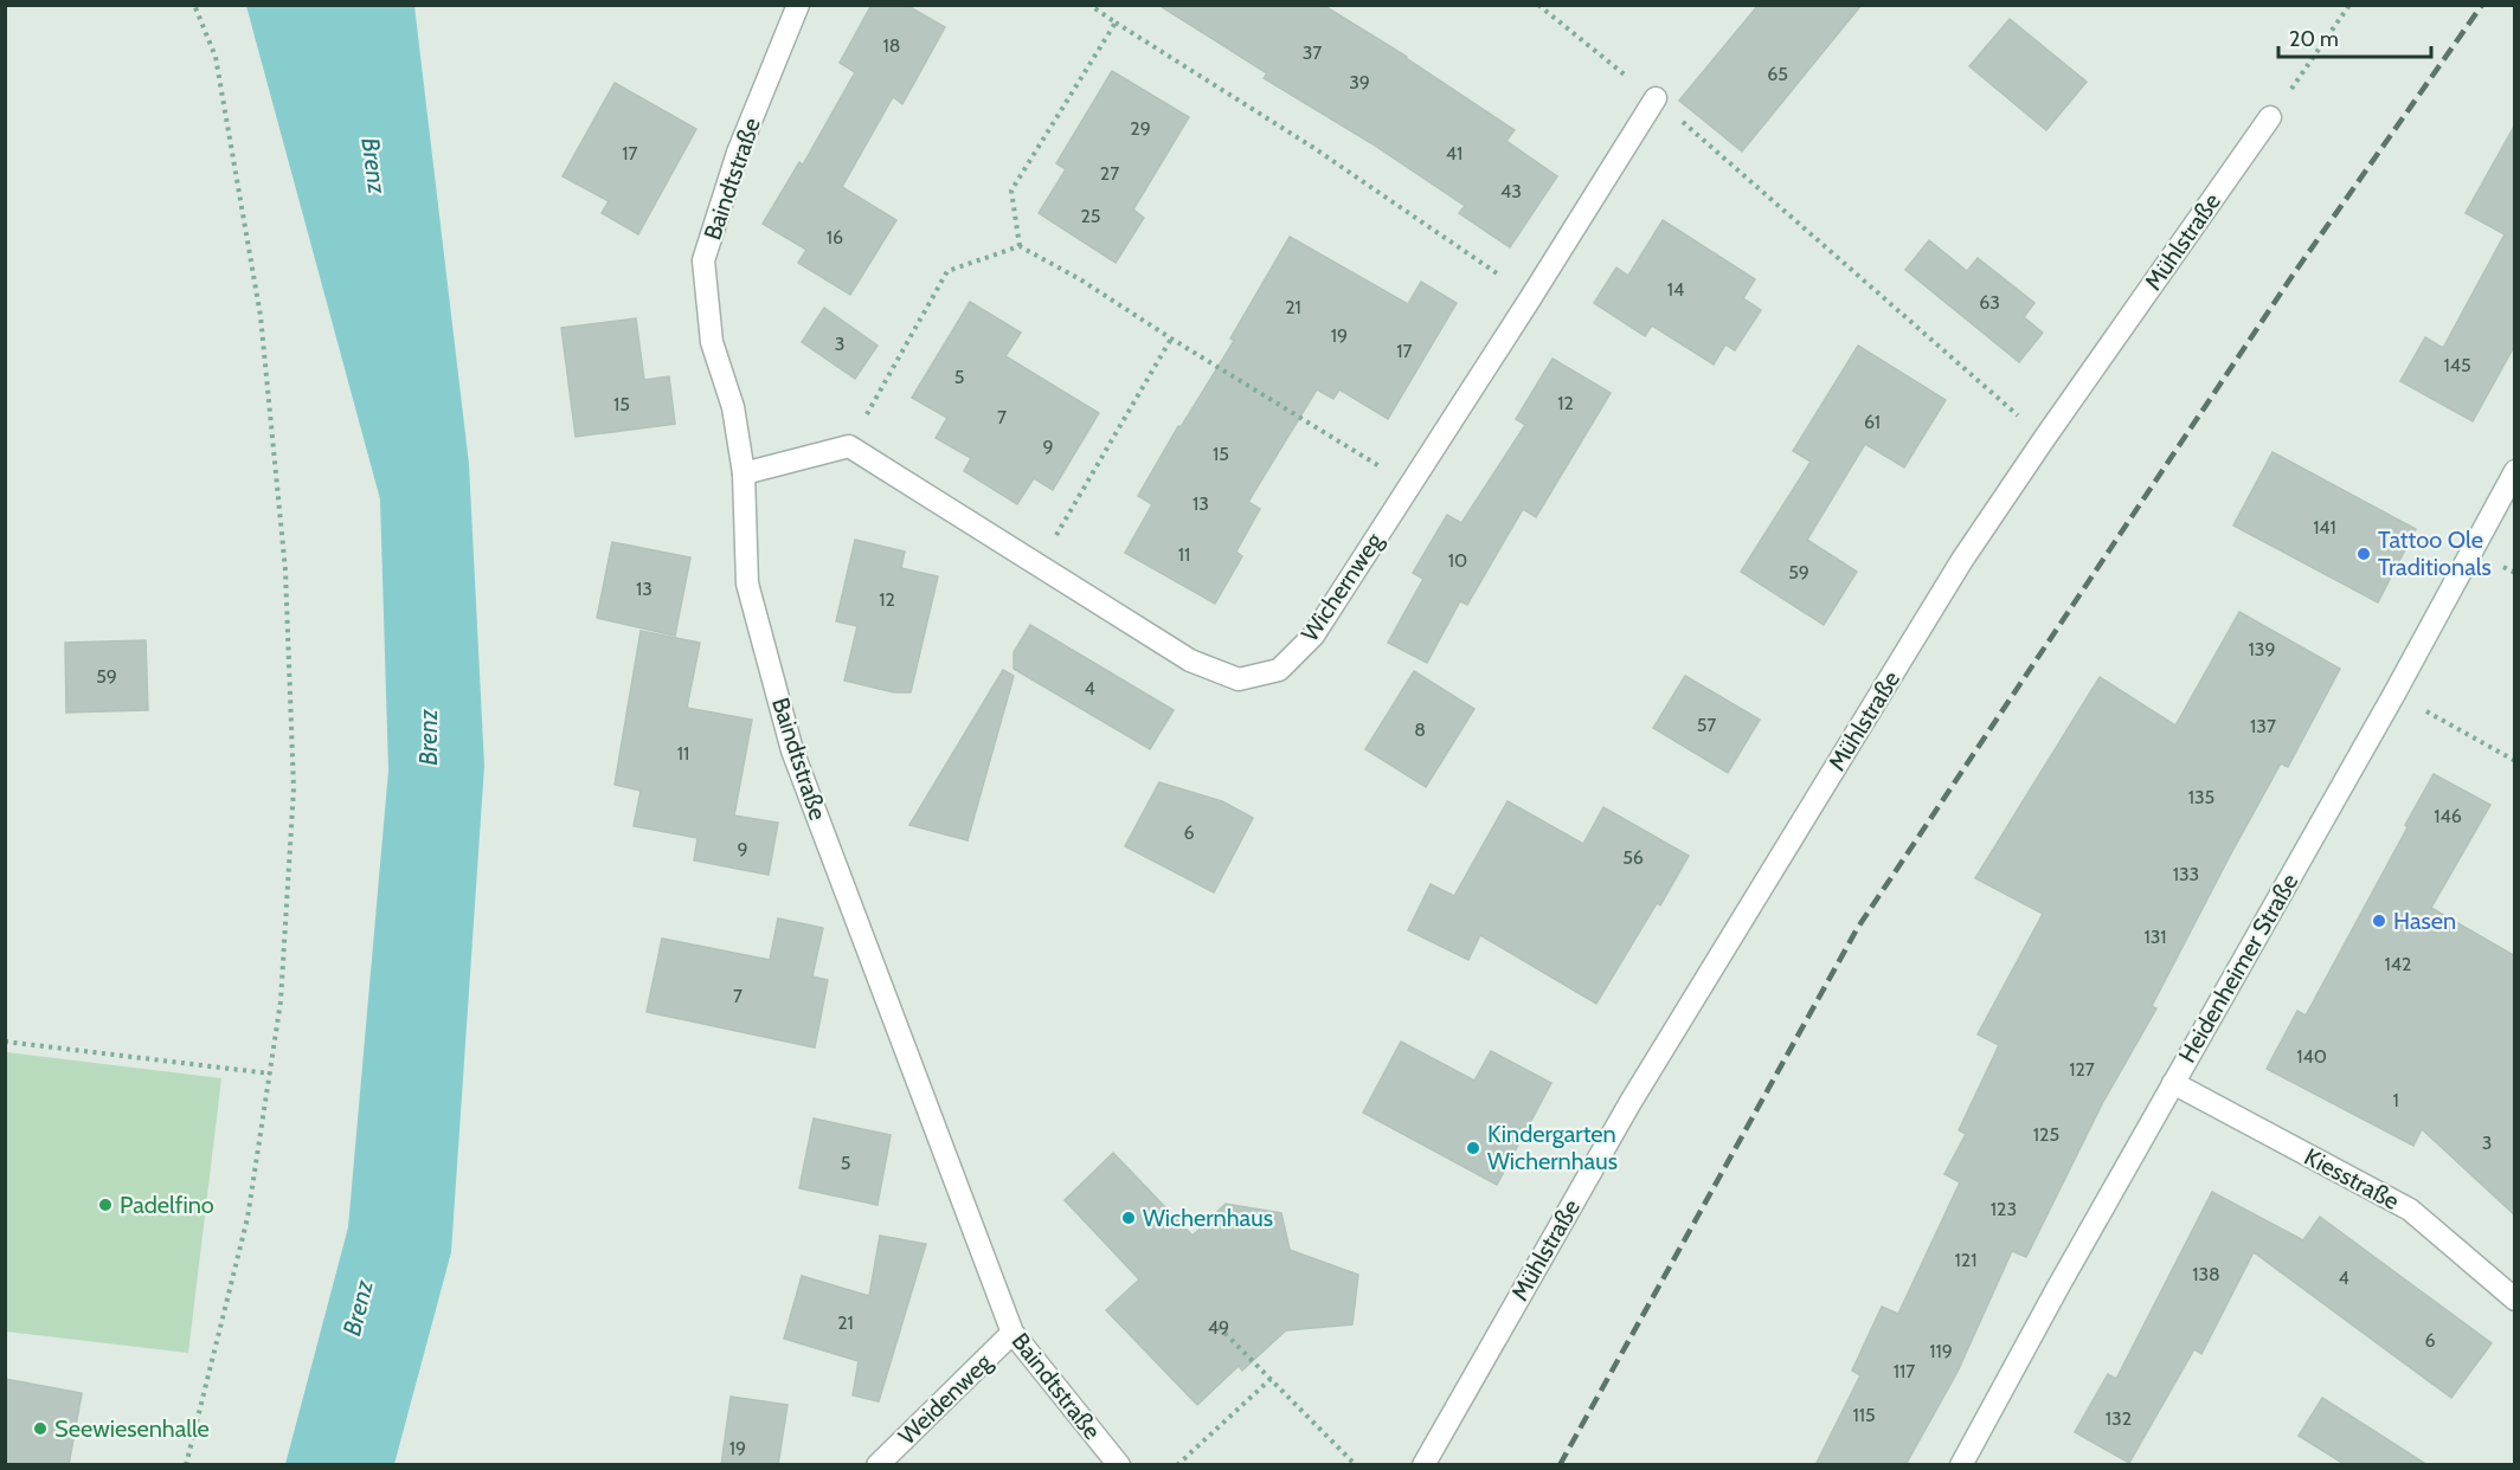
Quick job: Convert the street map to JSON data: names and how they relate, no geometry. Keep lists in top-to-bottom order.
{
  "streets": {
    "street": [
      "Baindtstraße",
      "Mühlstraße",
      "Wichernweg",
      "Heidenheimer Straße",
      "Kiesstraße",
      "Weidenweg"
    ]
  },
  "crossings": [
    ["Baindtstraße", "Weidenweg"],
    ["Heidenheimer Straße", "Kiesstraße"]
  ],
  "water": ["Brenz"],
  "places": [
    "Tattoo Ole Traditionals",
    "Hasen",
    "Kindergarten Wichernhaus",
    "Padelfino",
    "Wichernhaus",
    "Seewiesenhalle"
  ],
  "house_numbers": [
    "18",
    "37",
    "65",
    "39",
    "29",
    "17",
    "41",
    "27",
    "43",
    "25",
    "16",
    "14",
    "63",
    "21",
    "19",
    "3",
    "17",
    "145",
    "5",
    "12",
    "15",
    "7",
    "61",
    "9",
    "15",
    "13",
    "141",
    "11",
    "10",
    "59",
    "13",
    "12",
    "139",
    "59",
    "4",
    "57",
    "137",
    "8",
    "11",
    "135",
    "146",
    "6",
    "9",
    "56",
    "133",
    "131",
    "142",
    "7",
    "140",
    "127",
    "1",
    "125",
    "3",
    "5",
    "123",
    "121",
    "138",
    "4",
    "21",
    "49",
    "6",
    "119",
    "117",
    "115",
    "132",
    "19"
  ],
  "scale_bar": "20 m"
}
